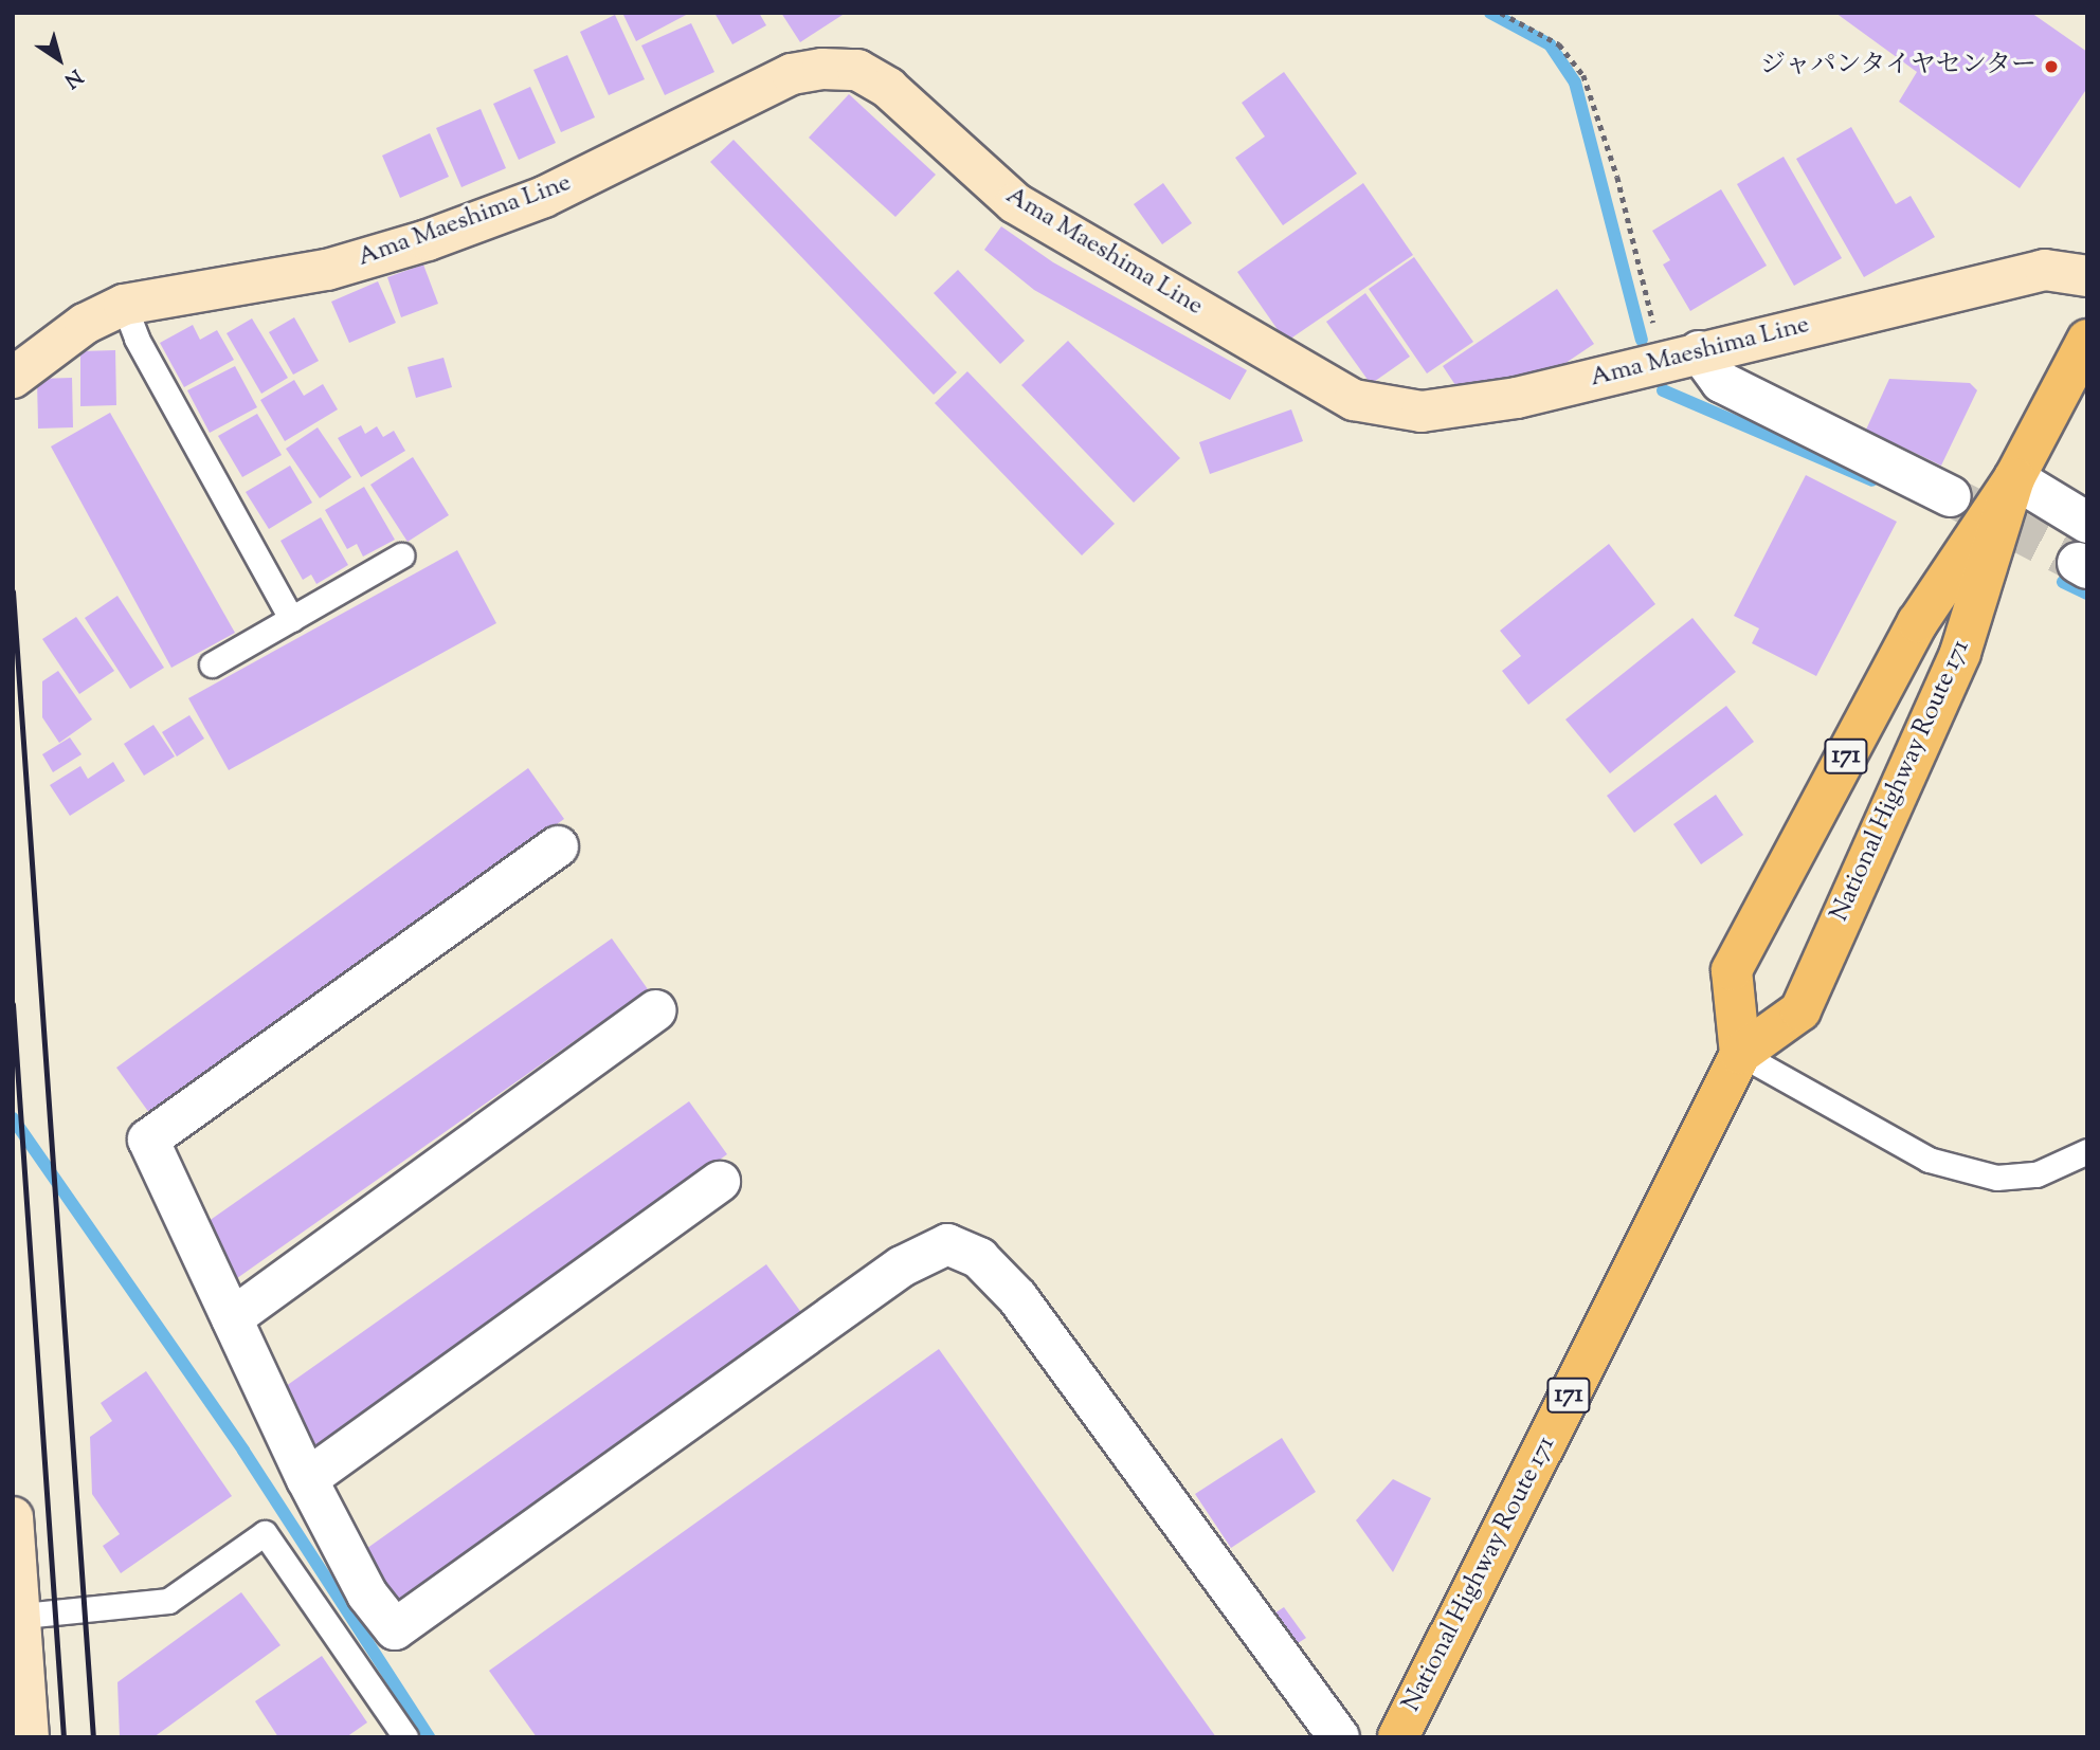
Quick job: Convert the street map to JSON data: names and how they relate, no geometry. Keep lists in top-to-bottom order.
{
  "streets": {
    "highway": ["171", "National Highway Route 171"],
    "main road": ["Ama Maeshima Line"]
  },
  "places": ["ジャパンタイヤセンター"],
  "north": "bottom right"
}
